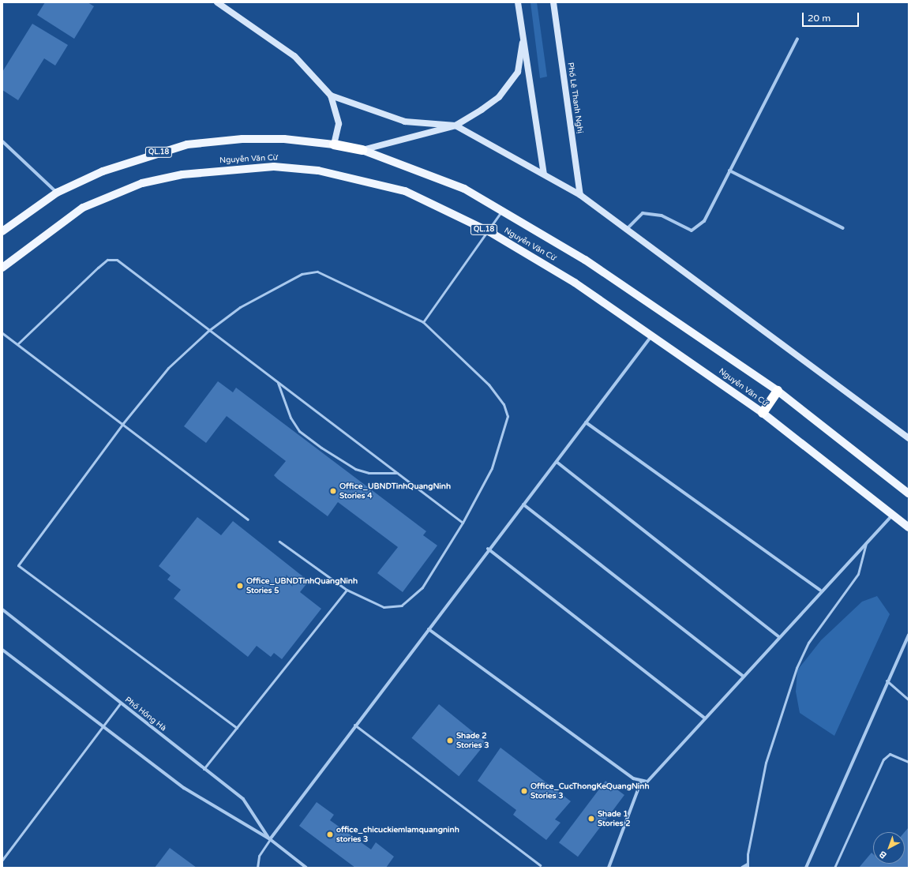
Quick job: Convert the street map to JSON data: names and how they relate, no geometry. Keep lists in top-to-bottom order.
{
  "streets": {
    "highway": ["QL.18", "Nguyễn Văn Cừ"],
    "street": ["Phố Lê Thanh Nghị", "Phố Hồng Hà"]
  },
  "places": [
    "Office_UBNDTinhQuangNinh Stories 4",
    "Office_UBNDTinhQuangNinh Stories 5",
    "Shade 2 Stories 3",
    "Office_CucThongKeQuangNinh Stories 3",
    "Shade 1 Stories 2",
    "office_chicuckiemlamquangninh stories 3"
  ],
  "scale_bar": "20 m",
  "north": "bottom left"
}
